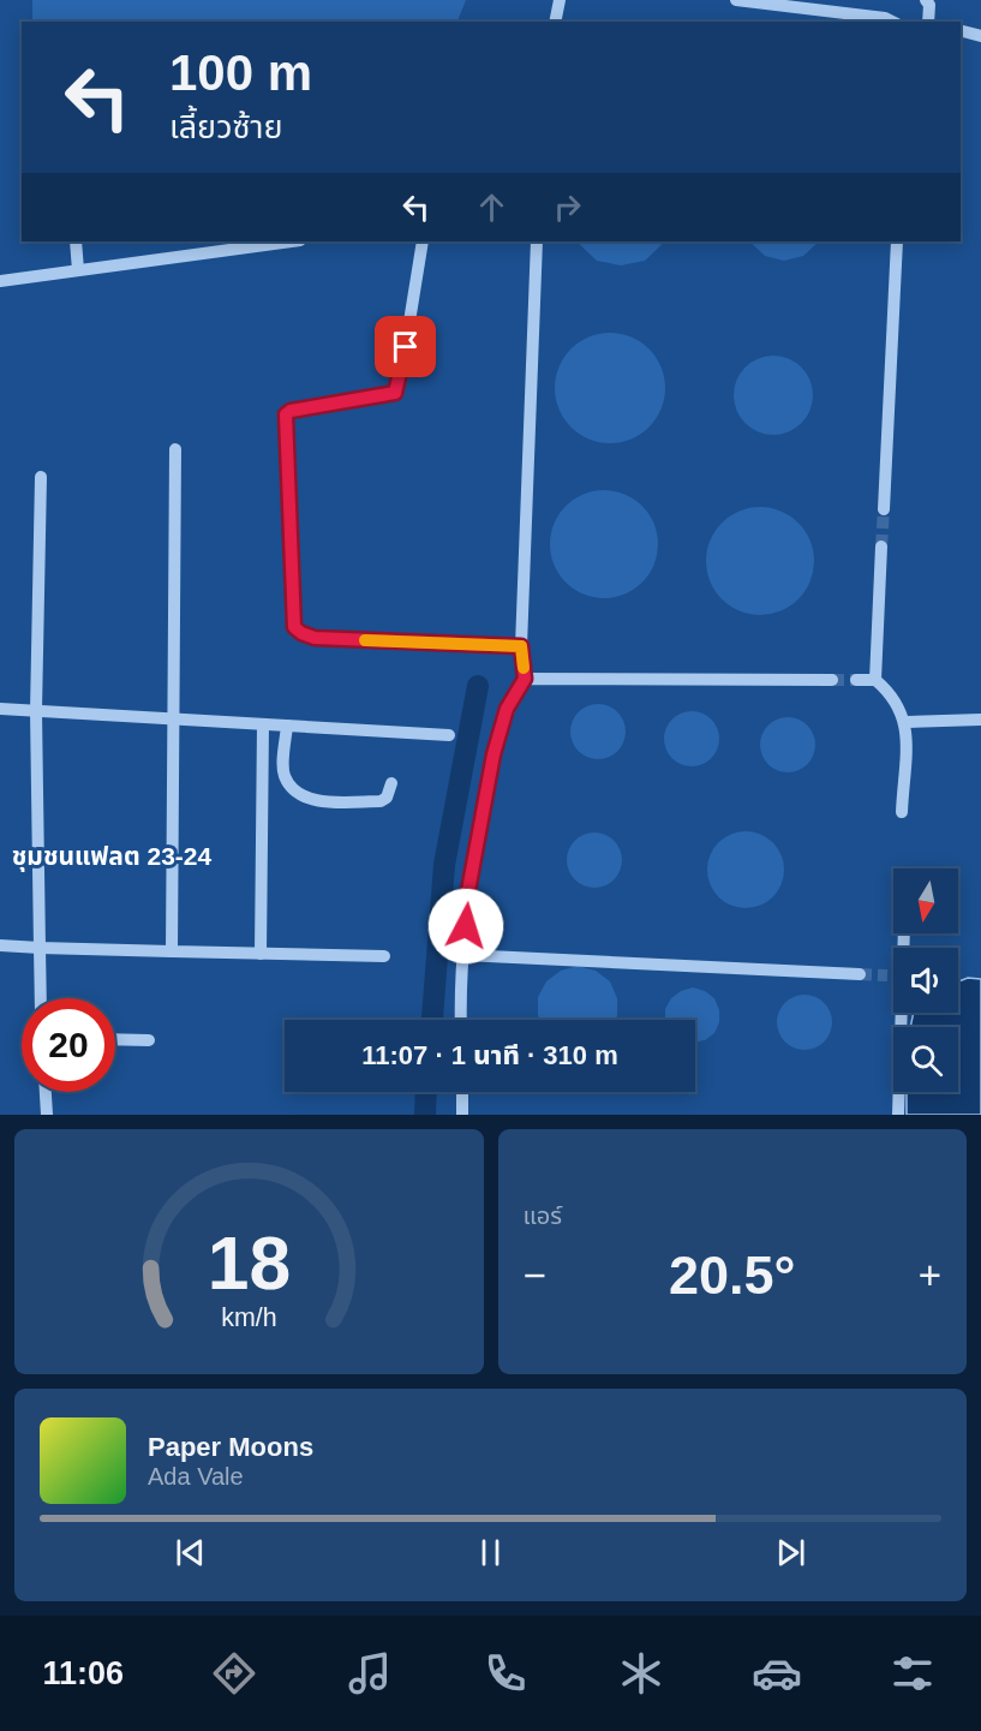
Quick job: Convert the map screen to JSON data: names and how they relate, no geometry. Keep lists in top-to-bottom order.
{
  "districts": ["ชุมชนแฟลต 23-24"],
  "north": "bottom",
  "page": {
    "turn": ["100 m", "เลี้ยวซ้าย"],
    "limit": "20",
    "trip": "11:07 · 1 นาที · 310 m",
    "tile": "แอร์",
    "heat": ["−", "20.5°", "+"],
    "song": ["Paper Moons", "Ada Vale"],
    "tabs": "11:06",
    "gauge": ["18", "km/h"]
  }
}
